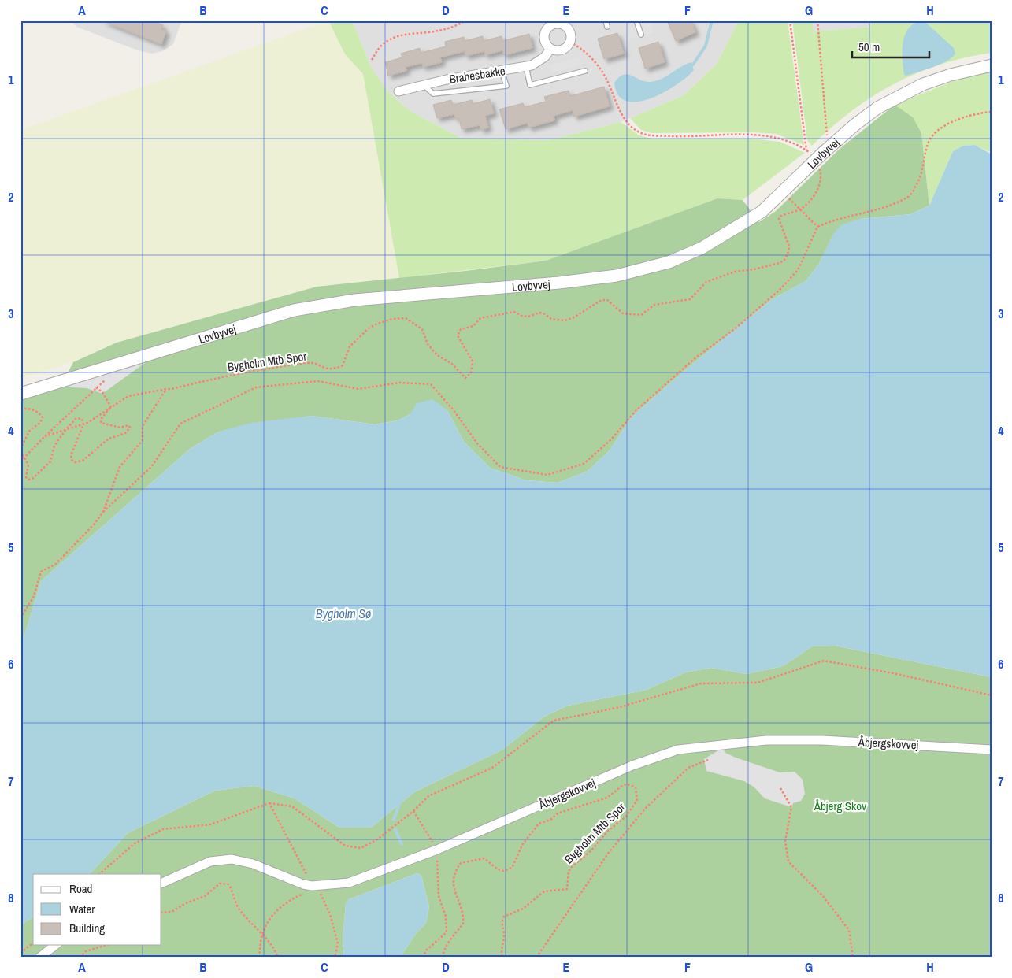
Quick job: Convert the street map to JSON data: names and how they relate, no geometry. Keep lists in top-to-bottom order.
{
  "streets": {
    "street": ["Brahesbakke", "Lovbyvej", "Åbjergskovvej"],
    "path": ["Bygholm Mtb Spor"]
  },
  "crossings": [
    ["Lovbyvej", "Bygholm Mtb Spor"]
  ],
  "water": ["Bygholm Sø"],
  "parks": ["Åbjerg Skov"],
  "legend": ["Road", "Water", "Building"],
  "scale_bar": "50 m",
  "grid": {
    "columns": [
      "A",
      "B",
      "C",
      "D",
      "E",
      "F",
      "G",
      "H"
    ],
    "rows": [
      "1",
      "2",
      "3",
      "4",
      "5",
      "6",
      "7",
      "8"
    ]
  }
}
